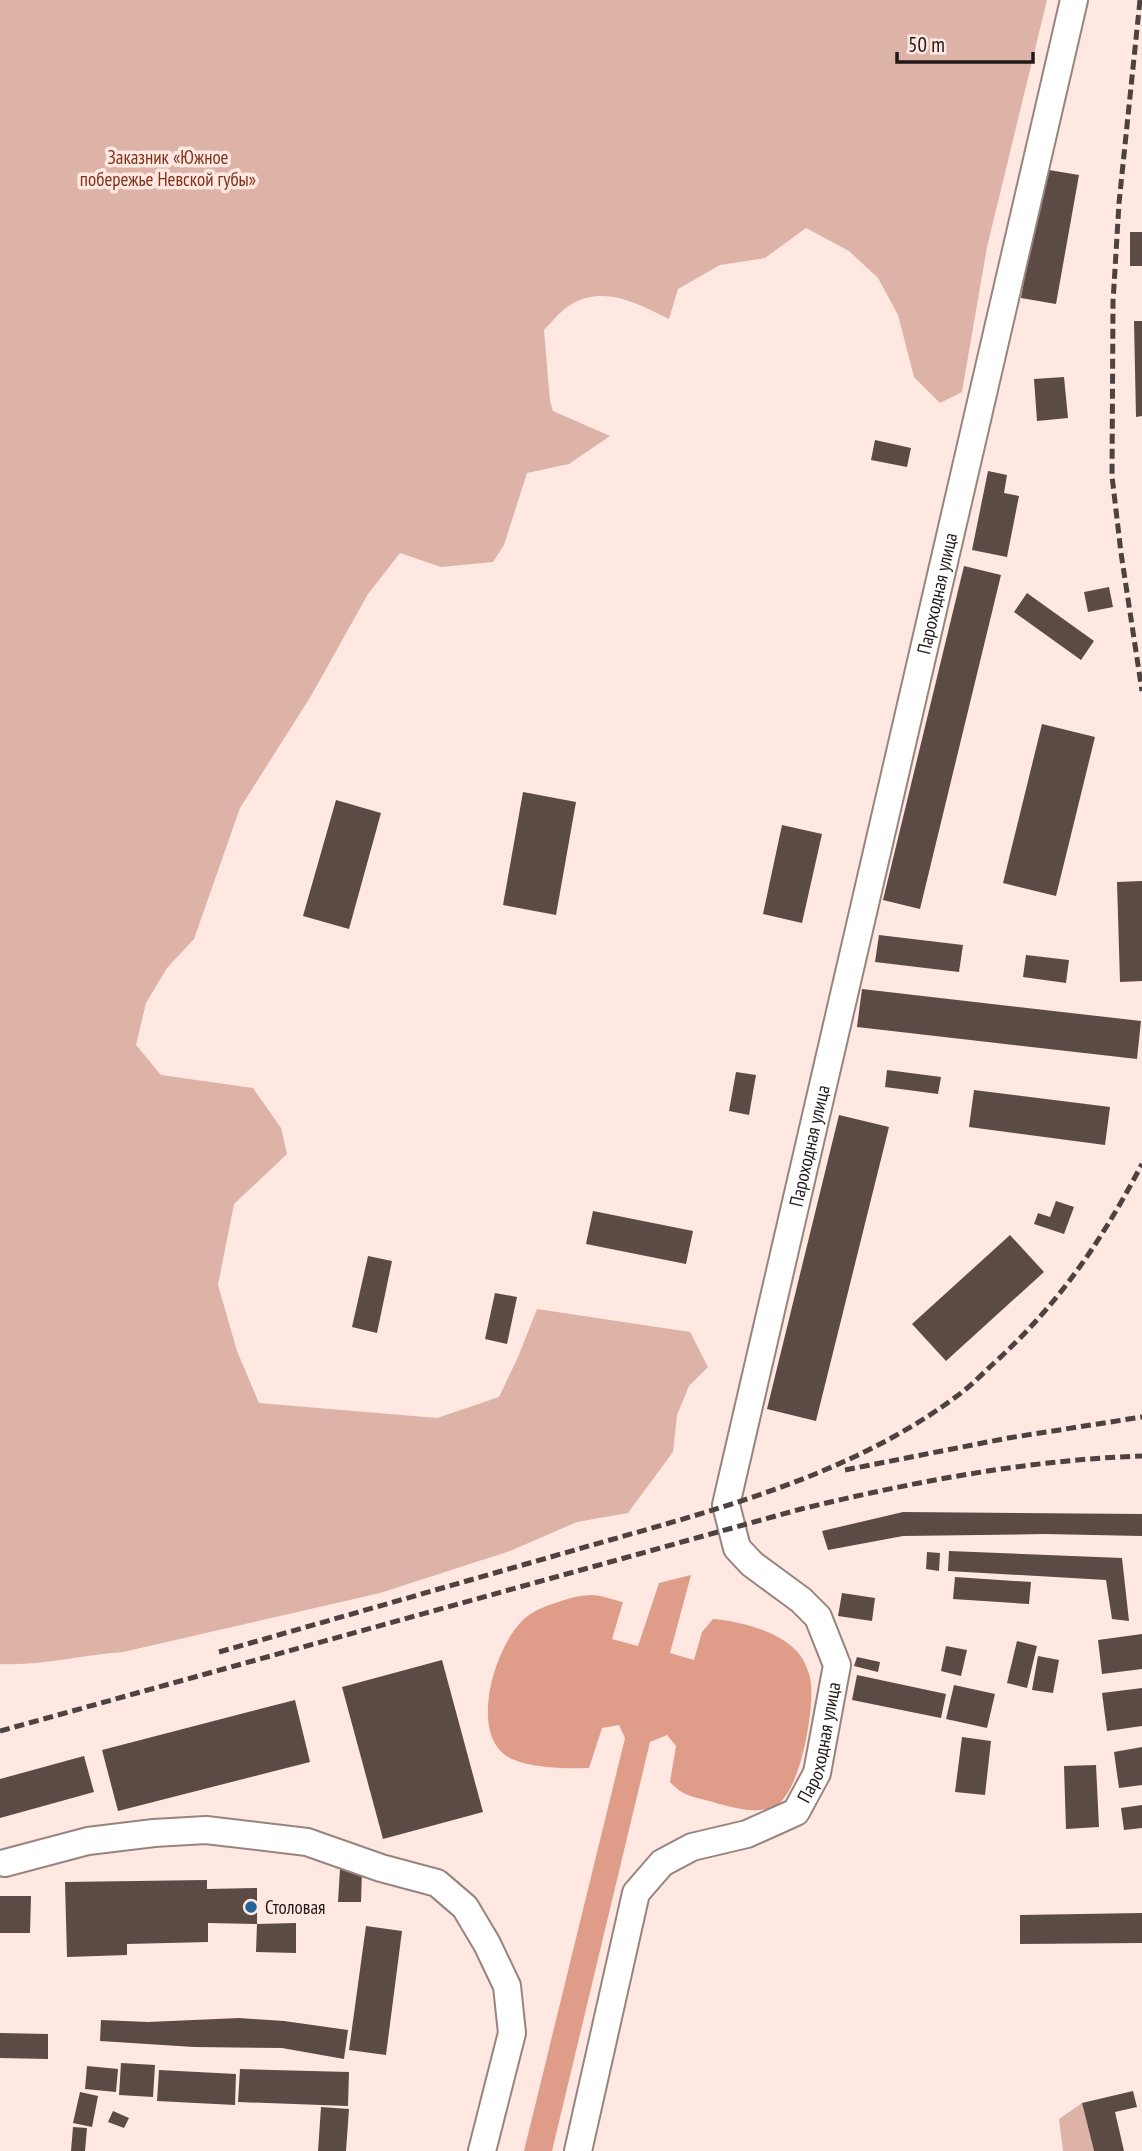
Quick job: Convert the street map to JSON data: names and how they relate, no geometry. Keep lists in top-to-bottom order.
{
  "streets": {
    "street": ["Пароходная улица"]
  },
  "parks": ["Заказник «Южное побережье Невской губы»"],
  "places": ["Столовая"],
  "scale_bar": "50 m"
}
